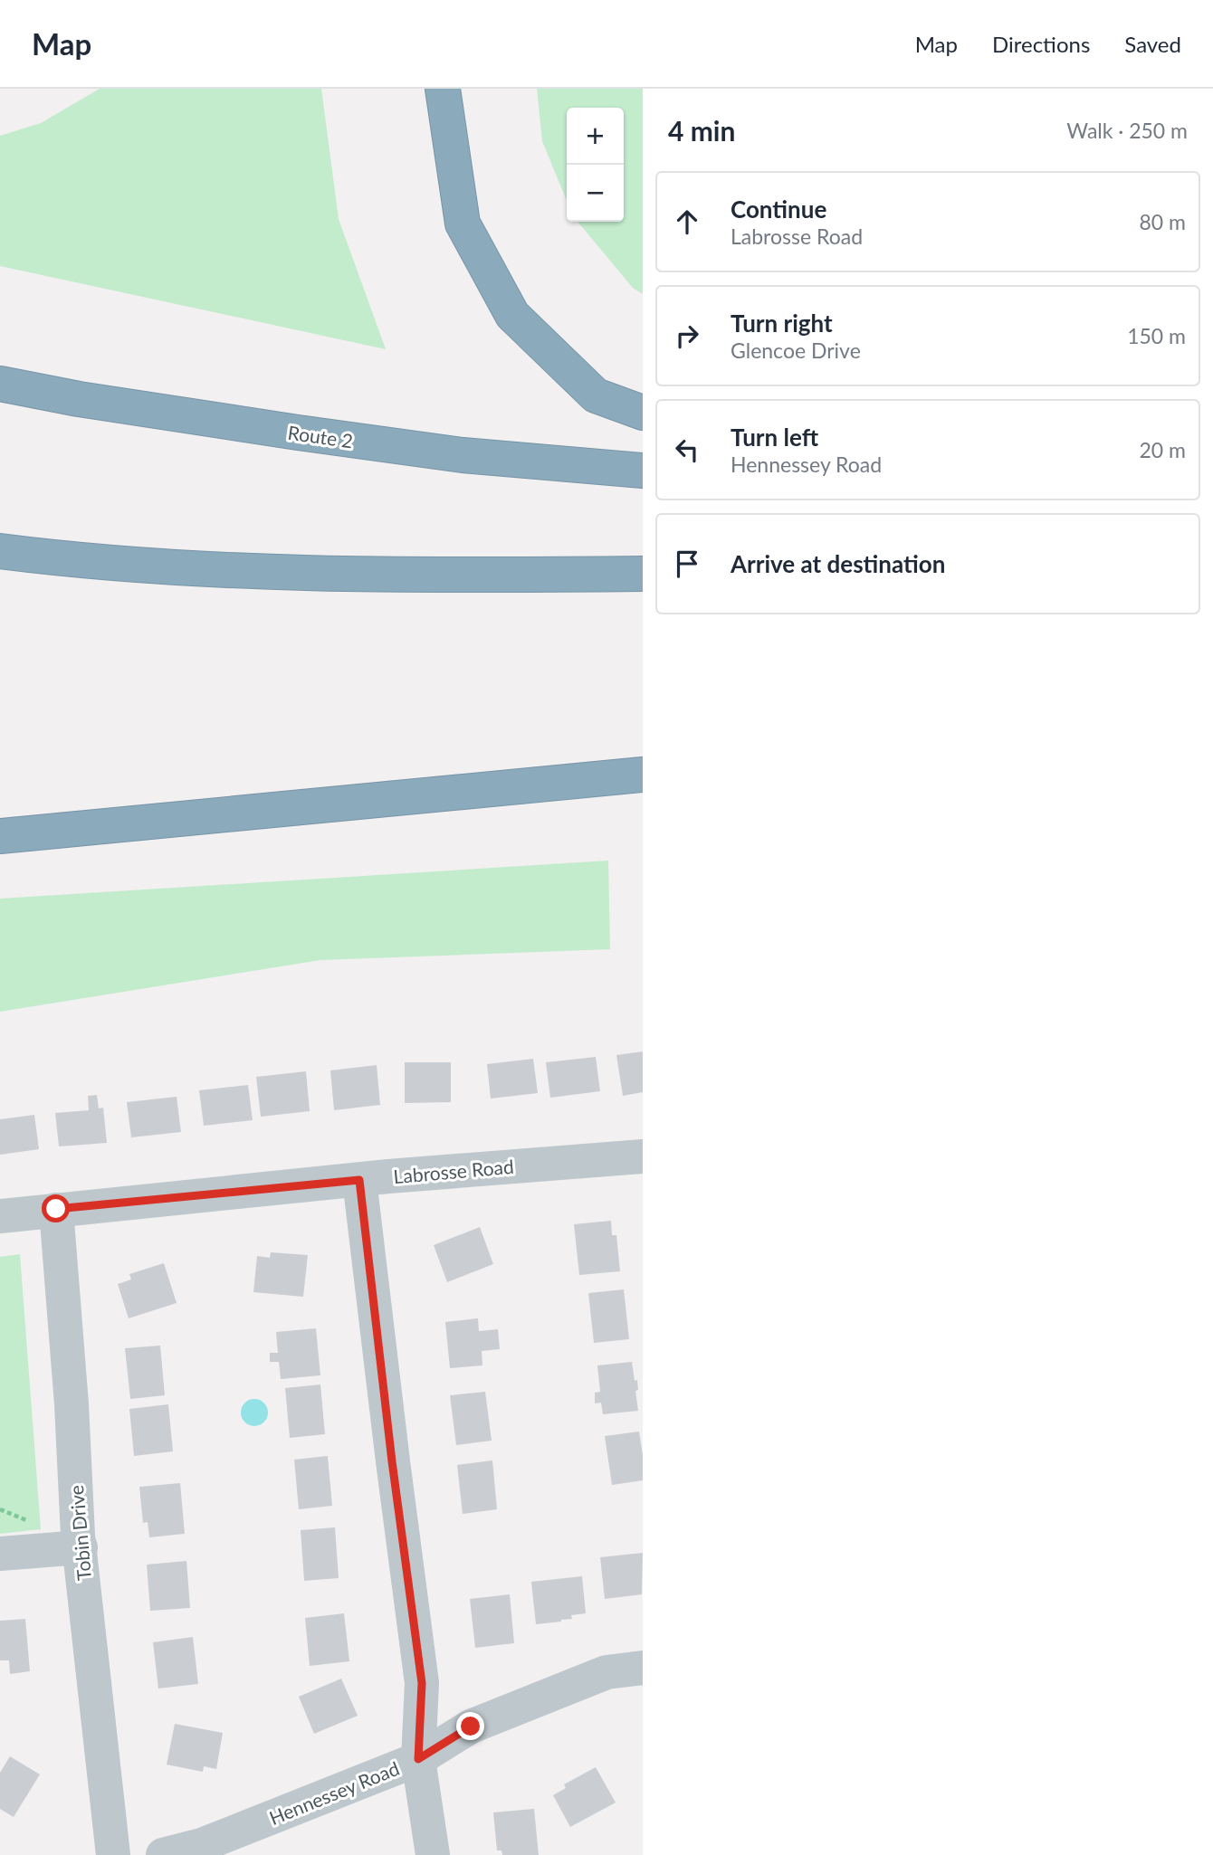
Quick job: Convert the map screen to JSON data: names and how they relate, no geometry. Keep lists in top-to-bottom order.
{
  "streets": {
    "highway": ["Route 2"],
    "street": ["Labrosse Road", "Tobin Drive", "Hennessey Road"]
  },
  "crossings": [
    ["Labrosse Road", "Tobin Drive"]
  ],
  "page": {
    "header": "Map",
    "nav": ["Map", "Directions", "Saved"],
    "heading": ["4 min", "Walk · 250 m"],
    "map_buttons": ["+", "−"],
    "list": [
      ["Continue", "Labrosse Road", "80 m"],
      ["Turn right", "Glencoe Drive", "150 m"],
      ["Turn left", "Hennessey Road", "20 m"],
      "Arrive at destination"
    ]
  }
}
